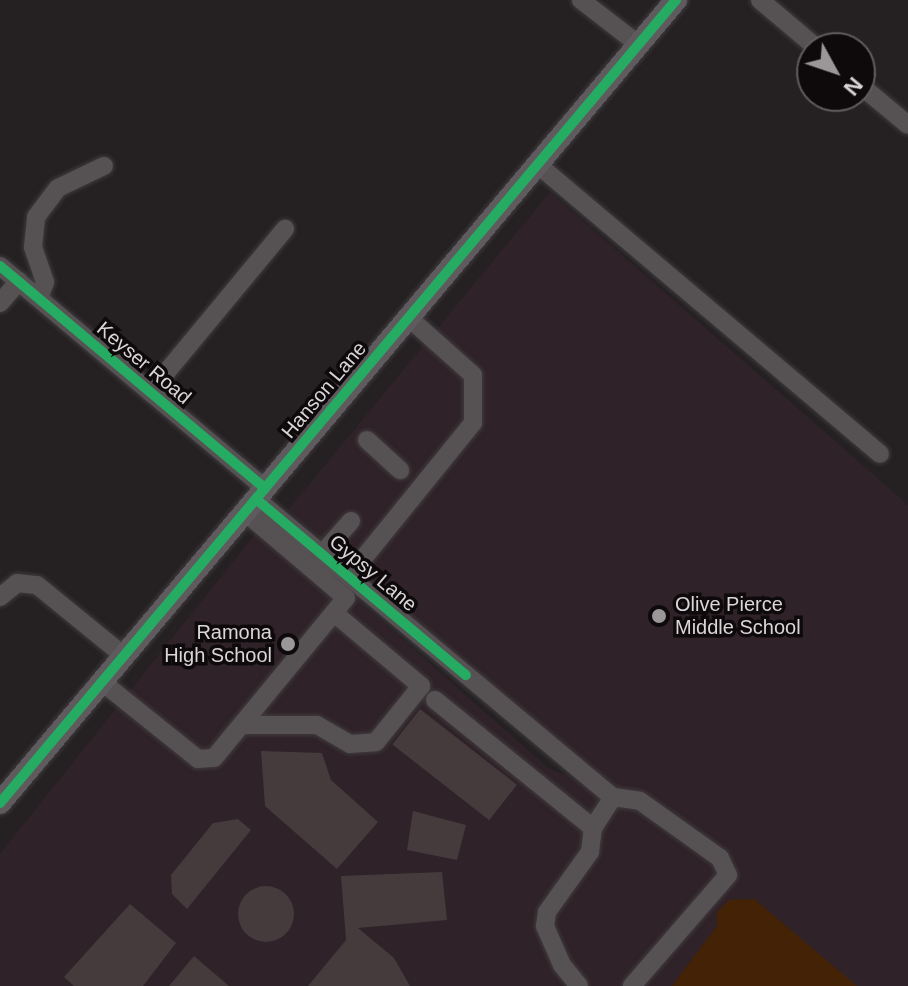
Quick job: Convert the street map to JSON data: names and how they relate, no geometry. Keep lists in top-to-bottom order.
{
  "streets": {
    "main road": ["Hanson Lane"],
    "street": ["Keyser Road", "Gypsy Lane"]
  },
  "crossings": [
    ["Keyser Road", "Hanson Lane"],
    ["Keyser Road", "Gypsy Lane"],
    ["Hanson Lane", "Gypsy Lane"]
  ],
  "places": ["Olive Pierce Middle School", "Ramona High School"],
  "north": "bottom right"
}
